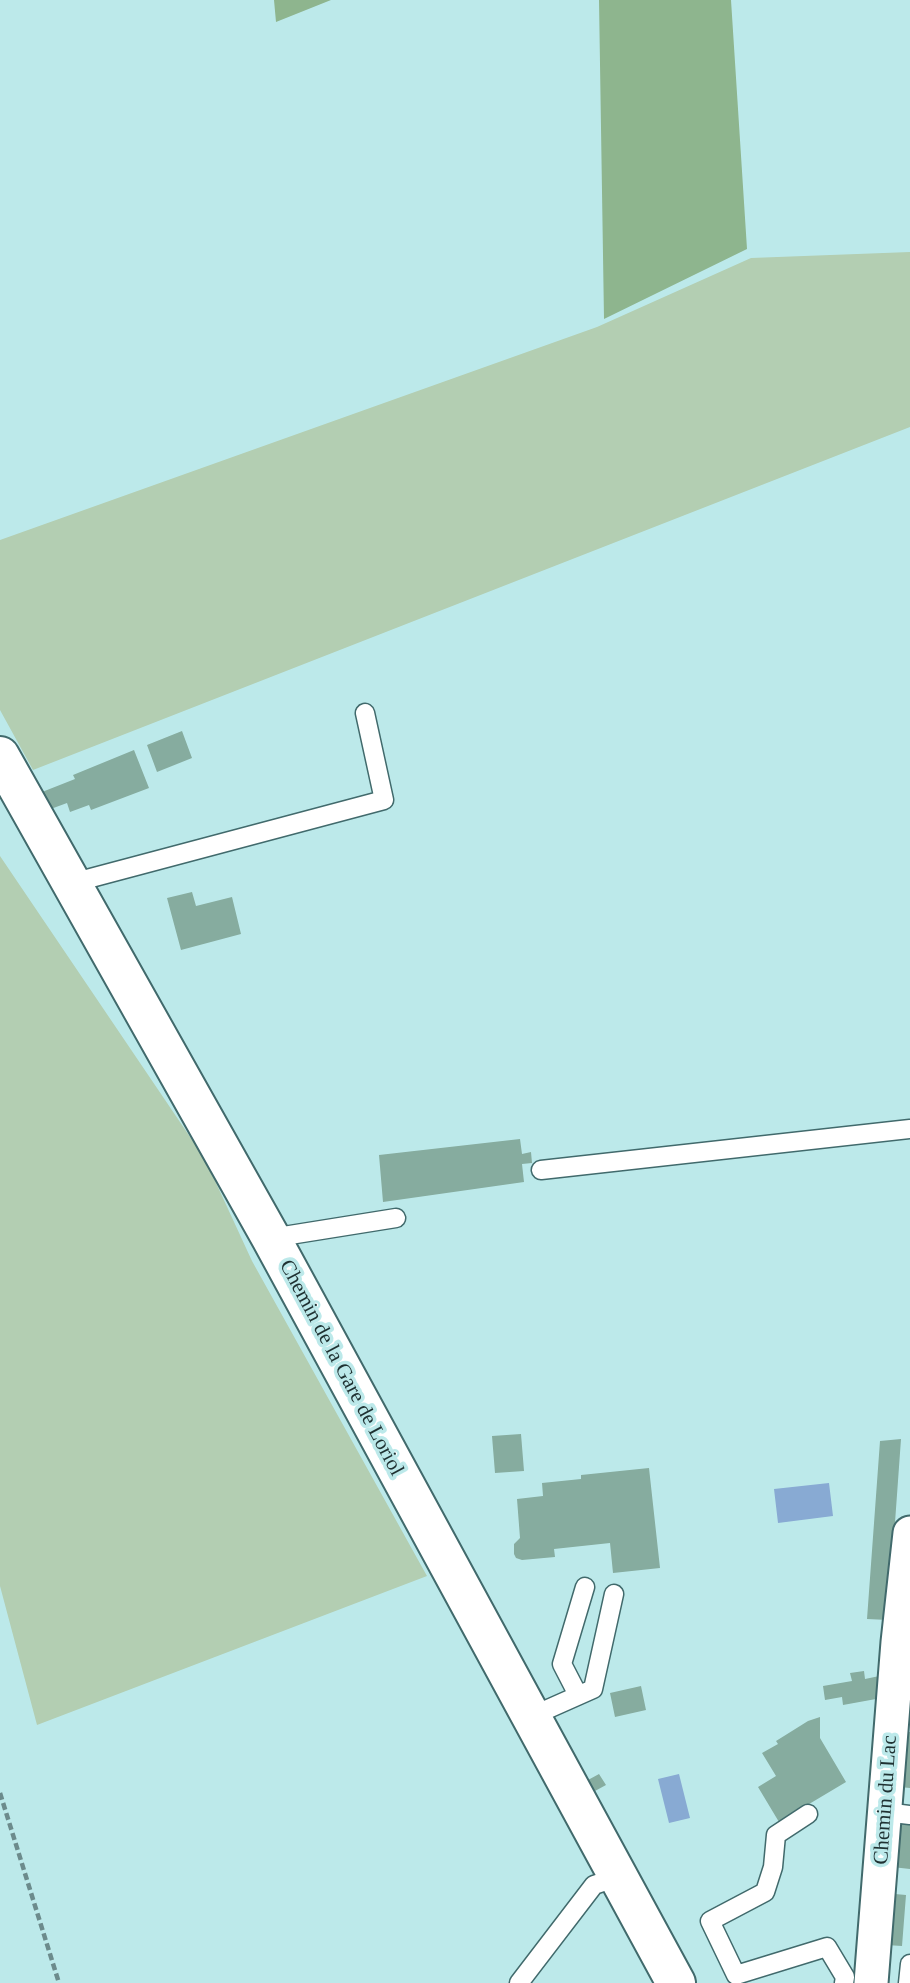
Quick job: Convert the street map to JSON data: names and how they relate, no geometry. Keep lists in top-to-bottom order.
{
  "streets": {
    "street": ["Chemin de la Gare de Loriol", "Chemin du Lac"]
  }
}
